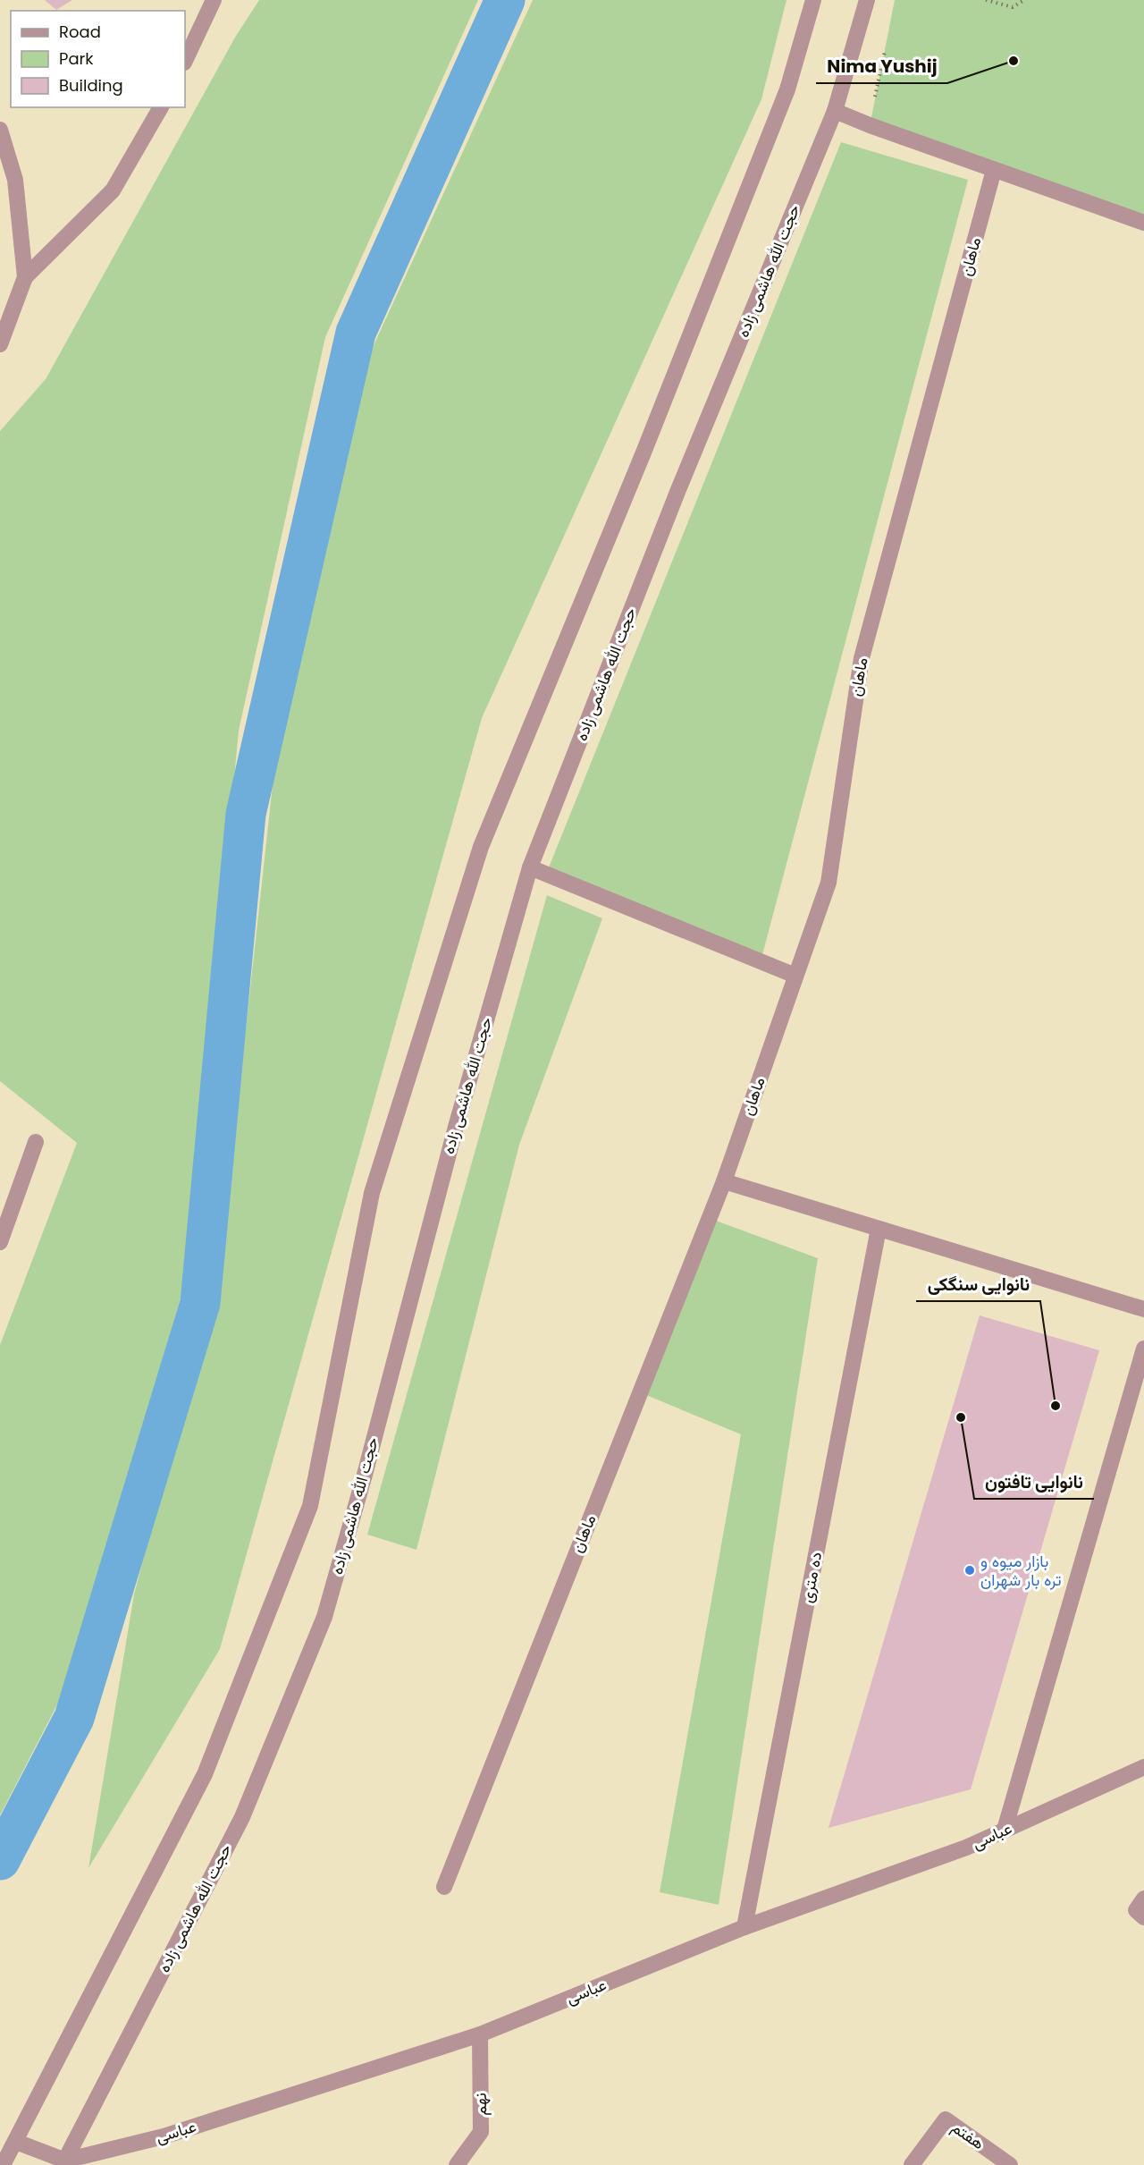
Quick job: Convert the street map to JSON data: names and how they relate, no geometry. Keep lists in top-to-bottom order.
{
  "streets": {
    "street": [
      "ماهان",
      "حجت الله هاشمی زاده",
      "ده متری",
      "عباسی",
      "نهم",
      "هفتم"
    ]
  },
  "crossings": [
    ["حجت الله هاشمی زاده", "عباسی"],
    ["ده متری", "عباسی"],
    ["عباسی", "نهم"]
  ],
  "places": [
    "Nima Yushij",
    "نانوایی سنگکی",
    "نانوایی تافتون",
    "بازار میوه و تره بار شهران"
  ],
  "legend": ["Road", "Park", "Building"]
}
